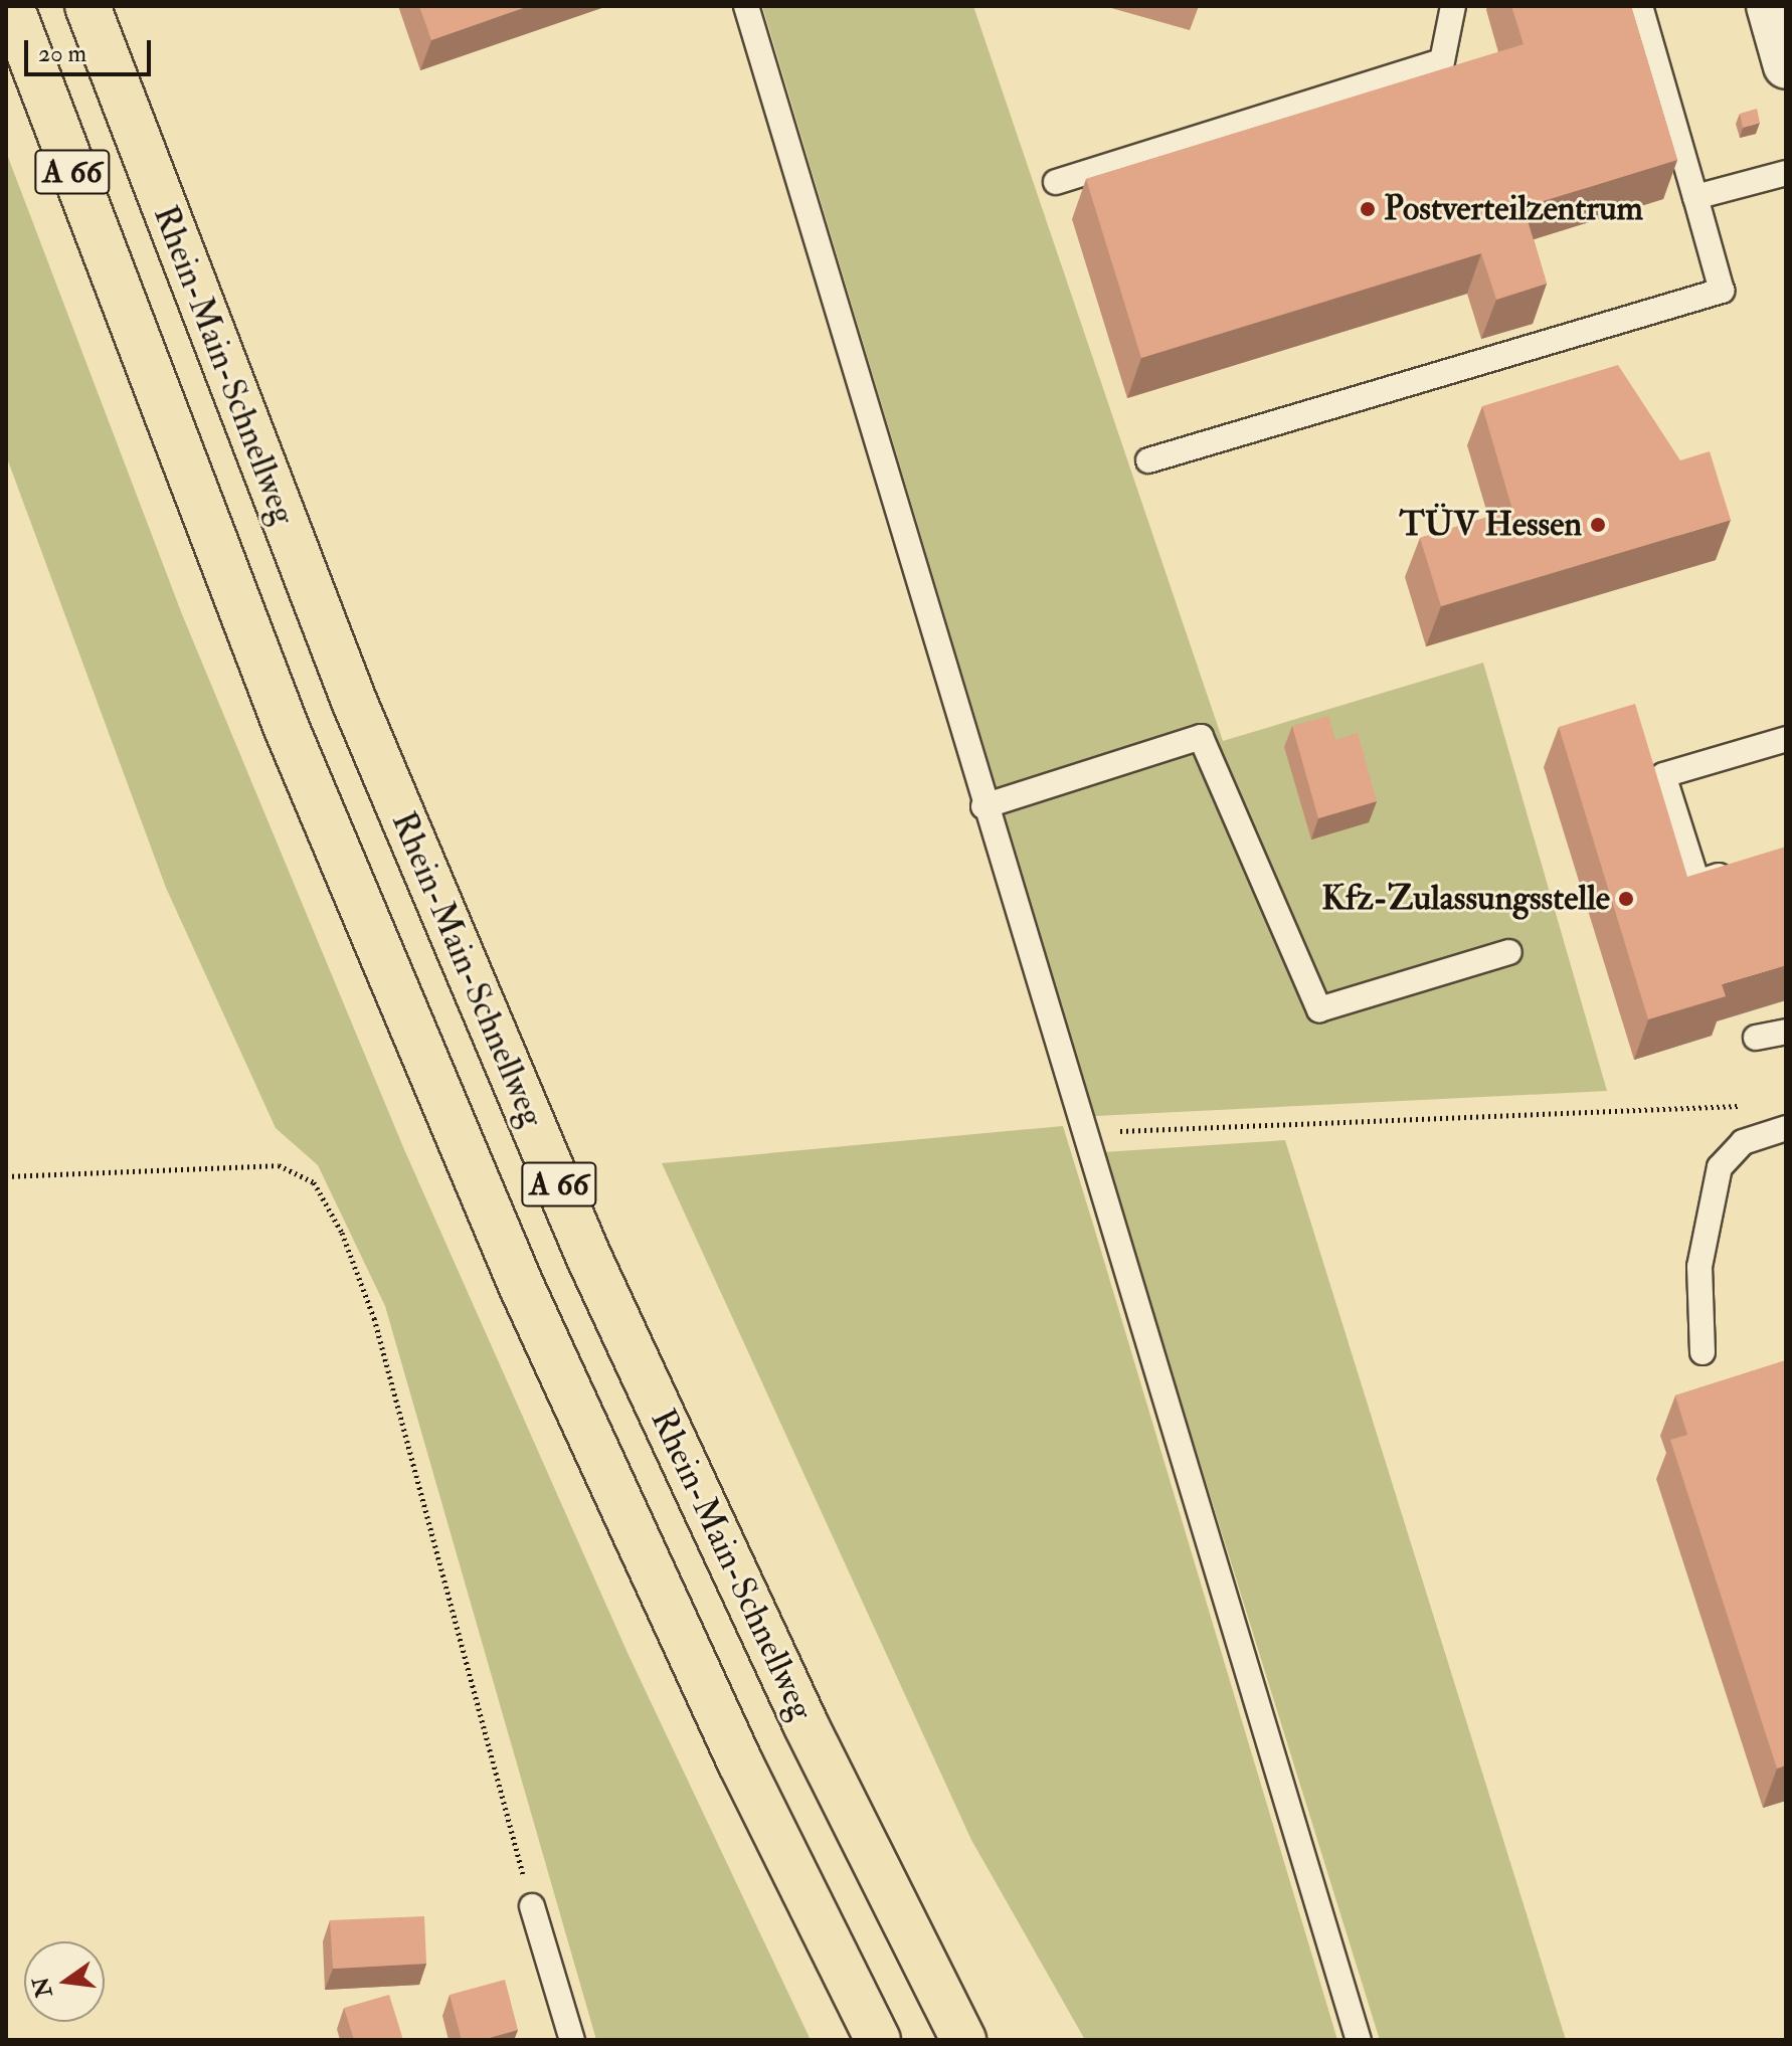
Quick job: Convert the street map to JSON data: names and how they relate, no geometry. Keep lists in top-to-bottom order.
{
  "streets": {
    "highway": ["A 66", "Rhein-Main-Schnellweg"]
  },
  "places": ["Postverteilzentrum", "TÜV Hessen", "Kfz-Zulassungsstelle"],
  "scale_bar": "20 m",
  "north": "left"
}
